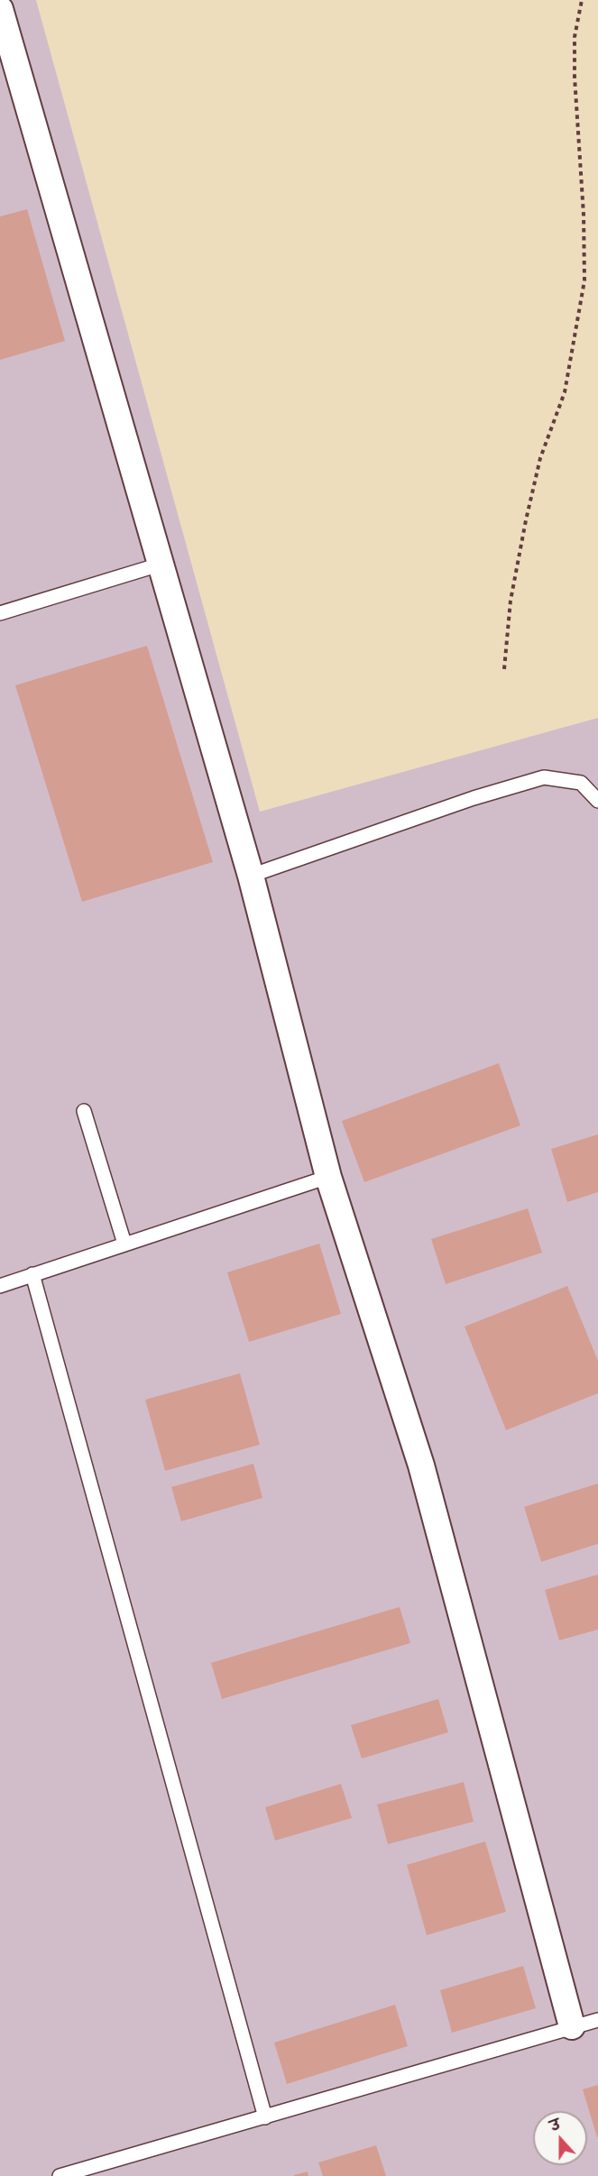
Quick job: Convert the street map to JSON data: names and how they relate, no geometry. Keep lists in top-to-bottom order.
{
  "north": "top"
}
